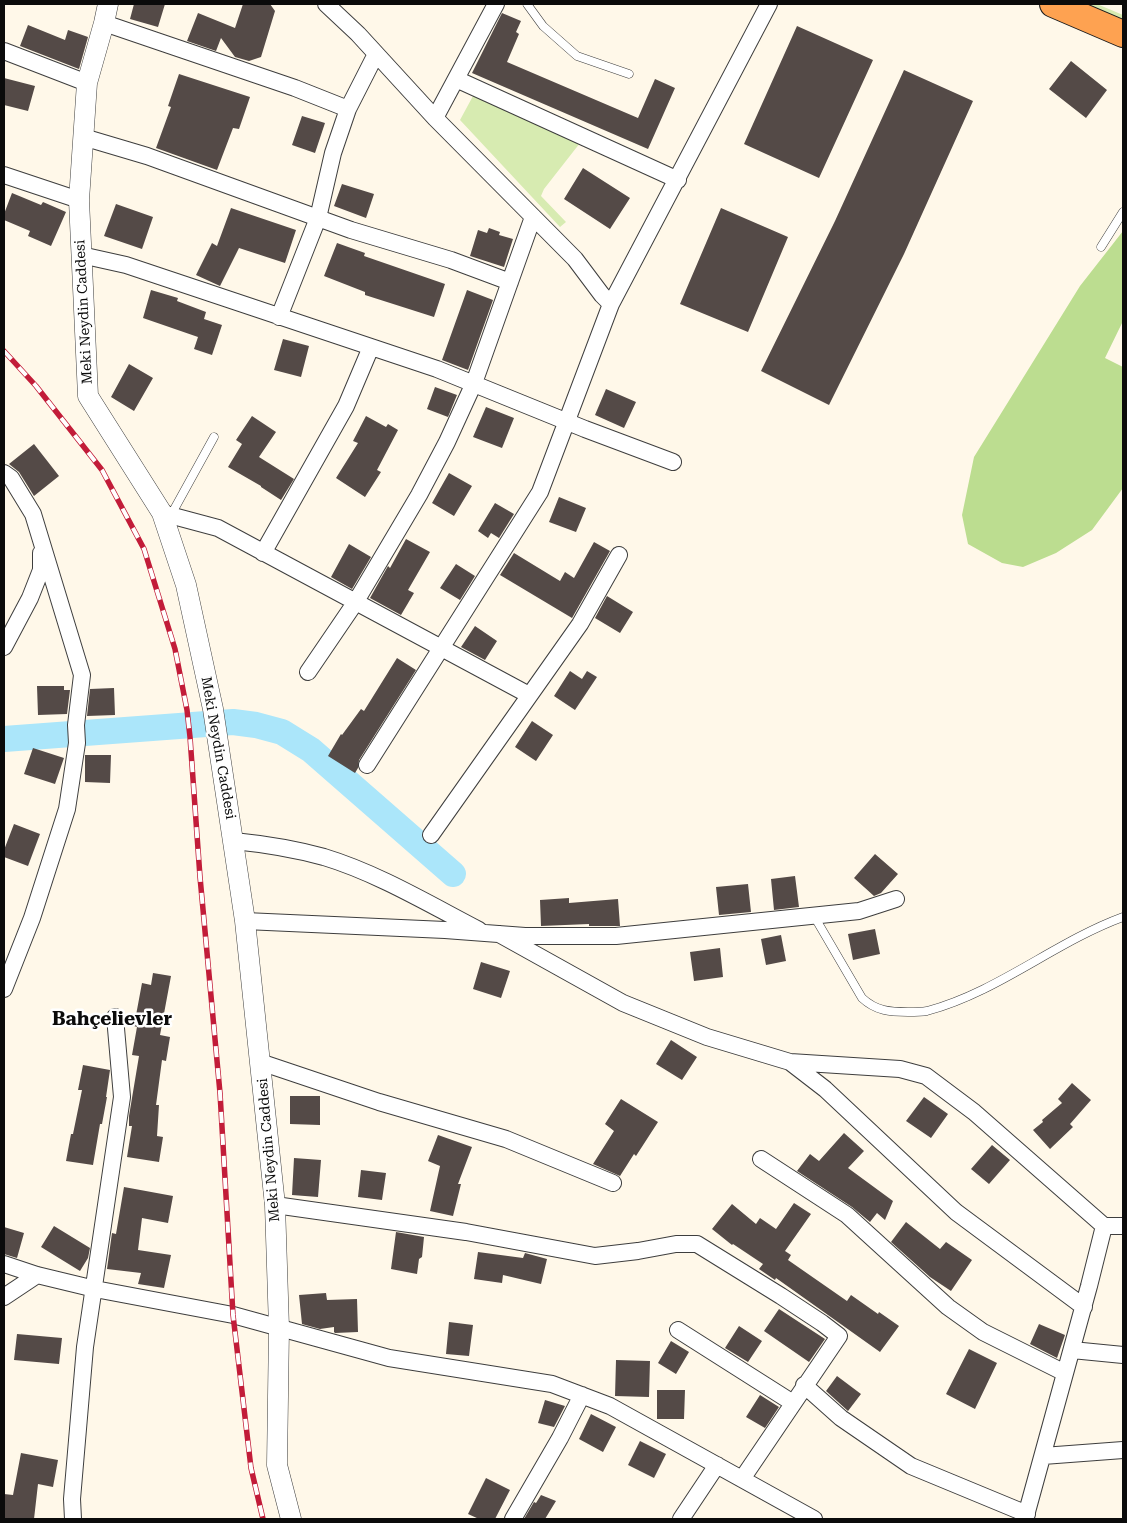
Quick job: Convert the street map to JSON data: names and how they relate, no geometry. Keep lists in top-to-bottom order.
{
  "streets": {
    "street": ["Meki Neydin Caddesi"]
  },
  "districts": ["Bahçelievler"]
}
